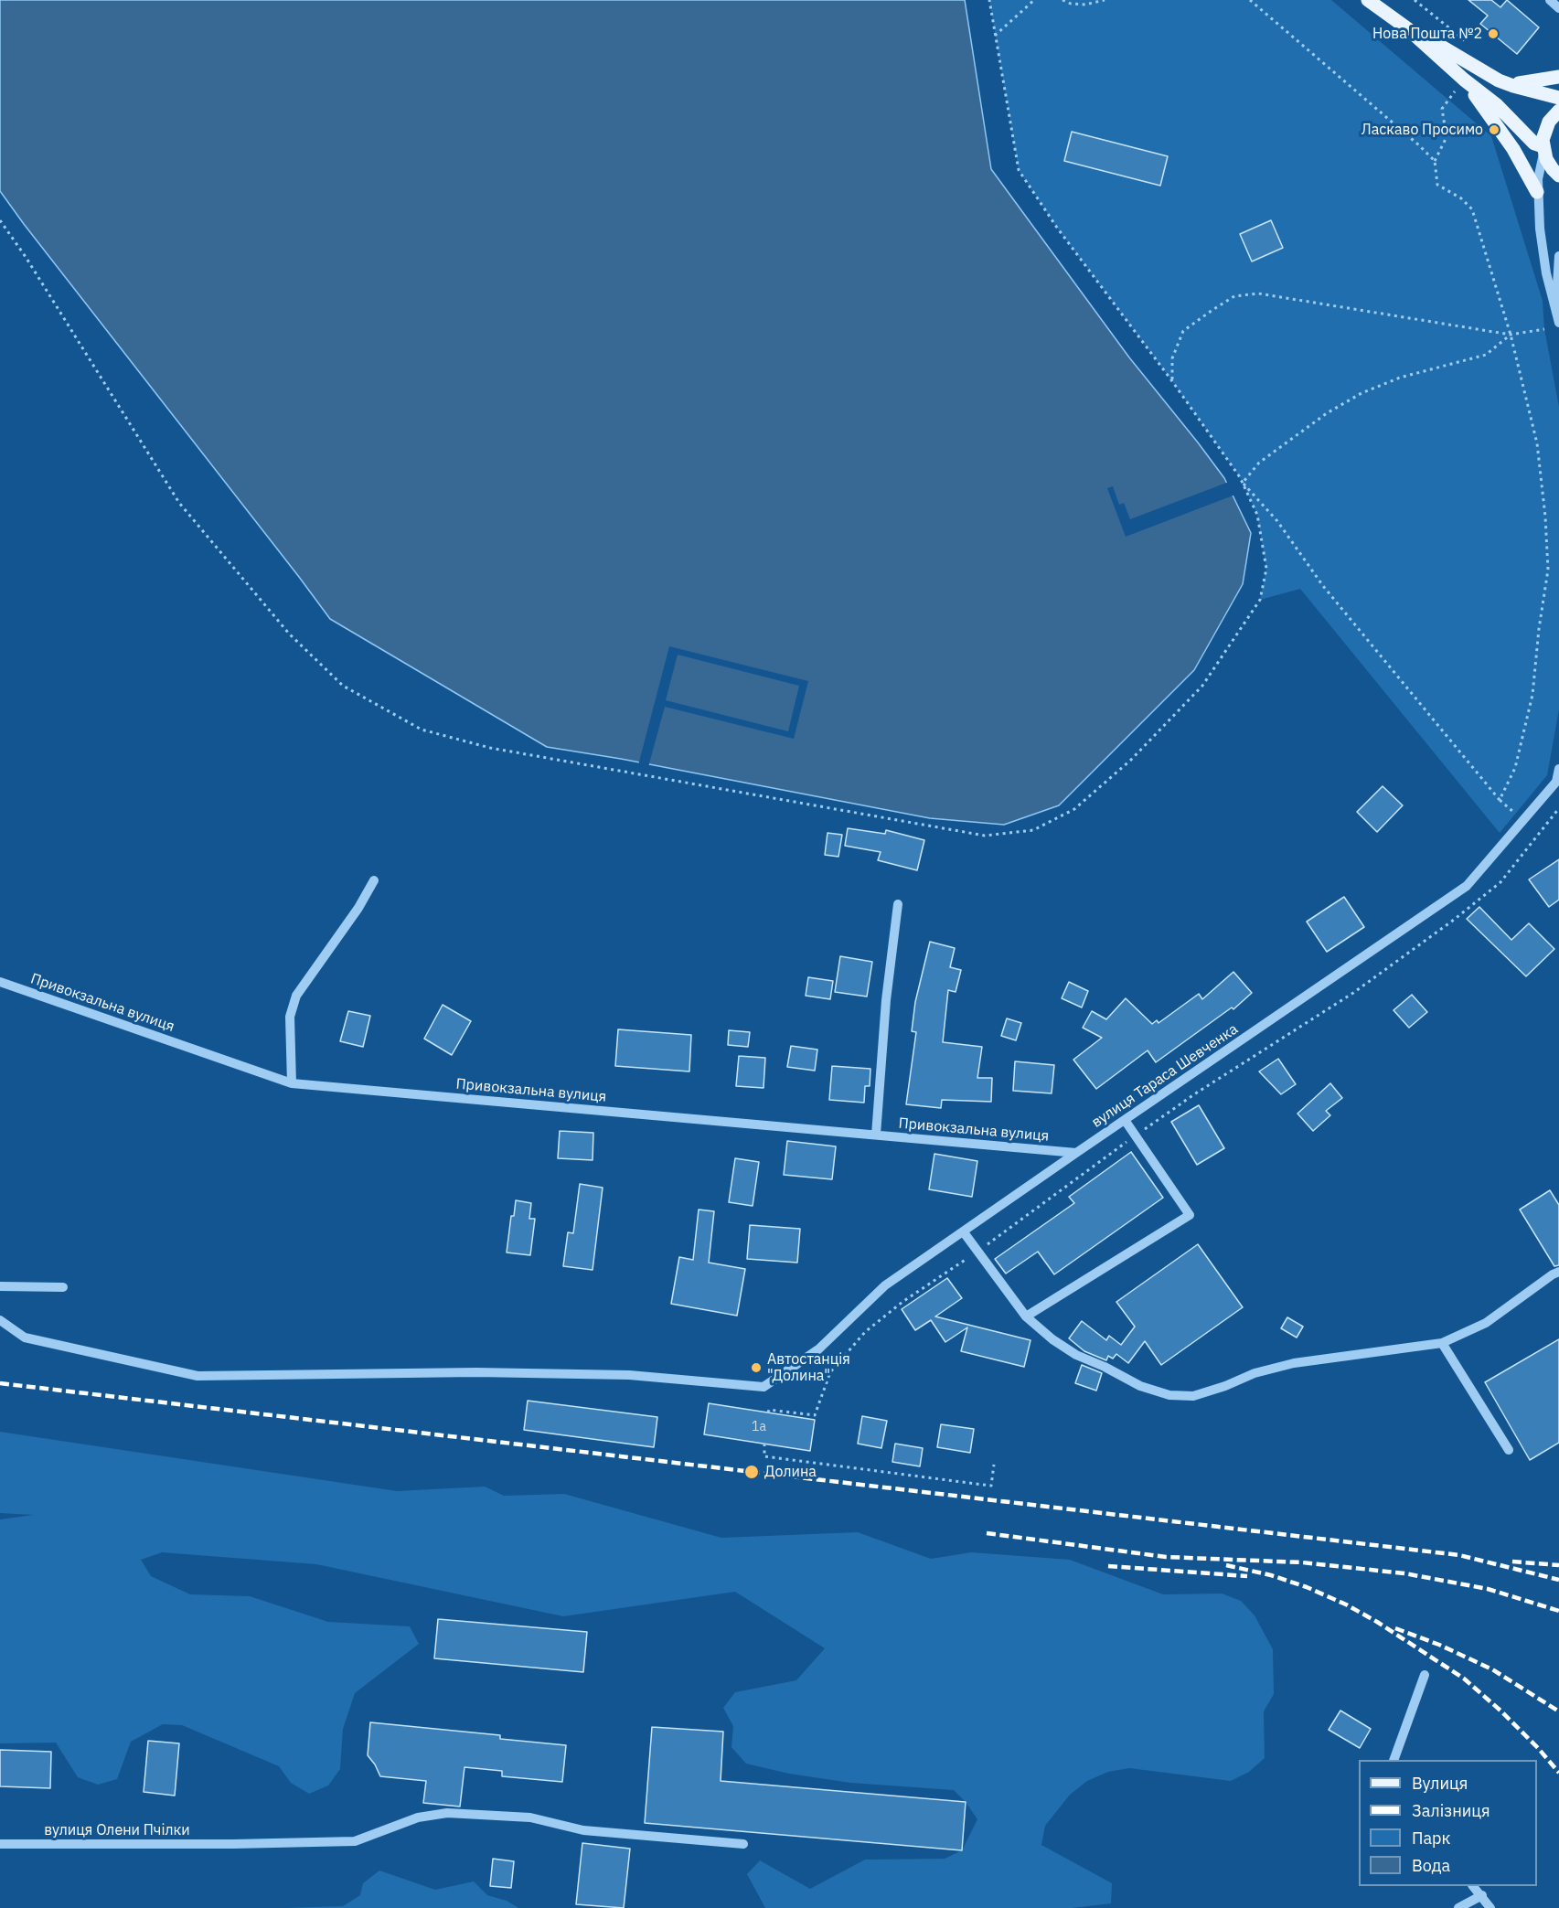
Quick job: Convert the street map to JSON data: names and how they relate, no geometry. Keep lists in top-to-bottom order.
{
  "streets": {
    "street": ["Привокзальна вулиця", "вулиця Тараса Шевченка", "вулиця Олени Пчілки"]
  },
  "crossings": [
    ["Привокзальна вулиця", "вулиця Тараса Шевченка"]
  ],
  "places": [
    "Нова Пошта №2",
    "Ласкаво Просимо",
    "Автостанція \"Долина\"",
    "Долина"
  ],
  "house_numbers": ["1а"],
  "legend": [
    "Вулиця",
    "Залізниця",
    "Парк",
    "Вода"
  ]
}
